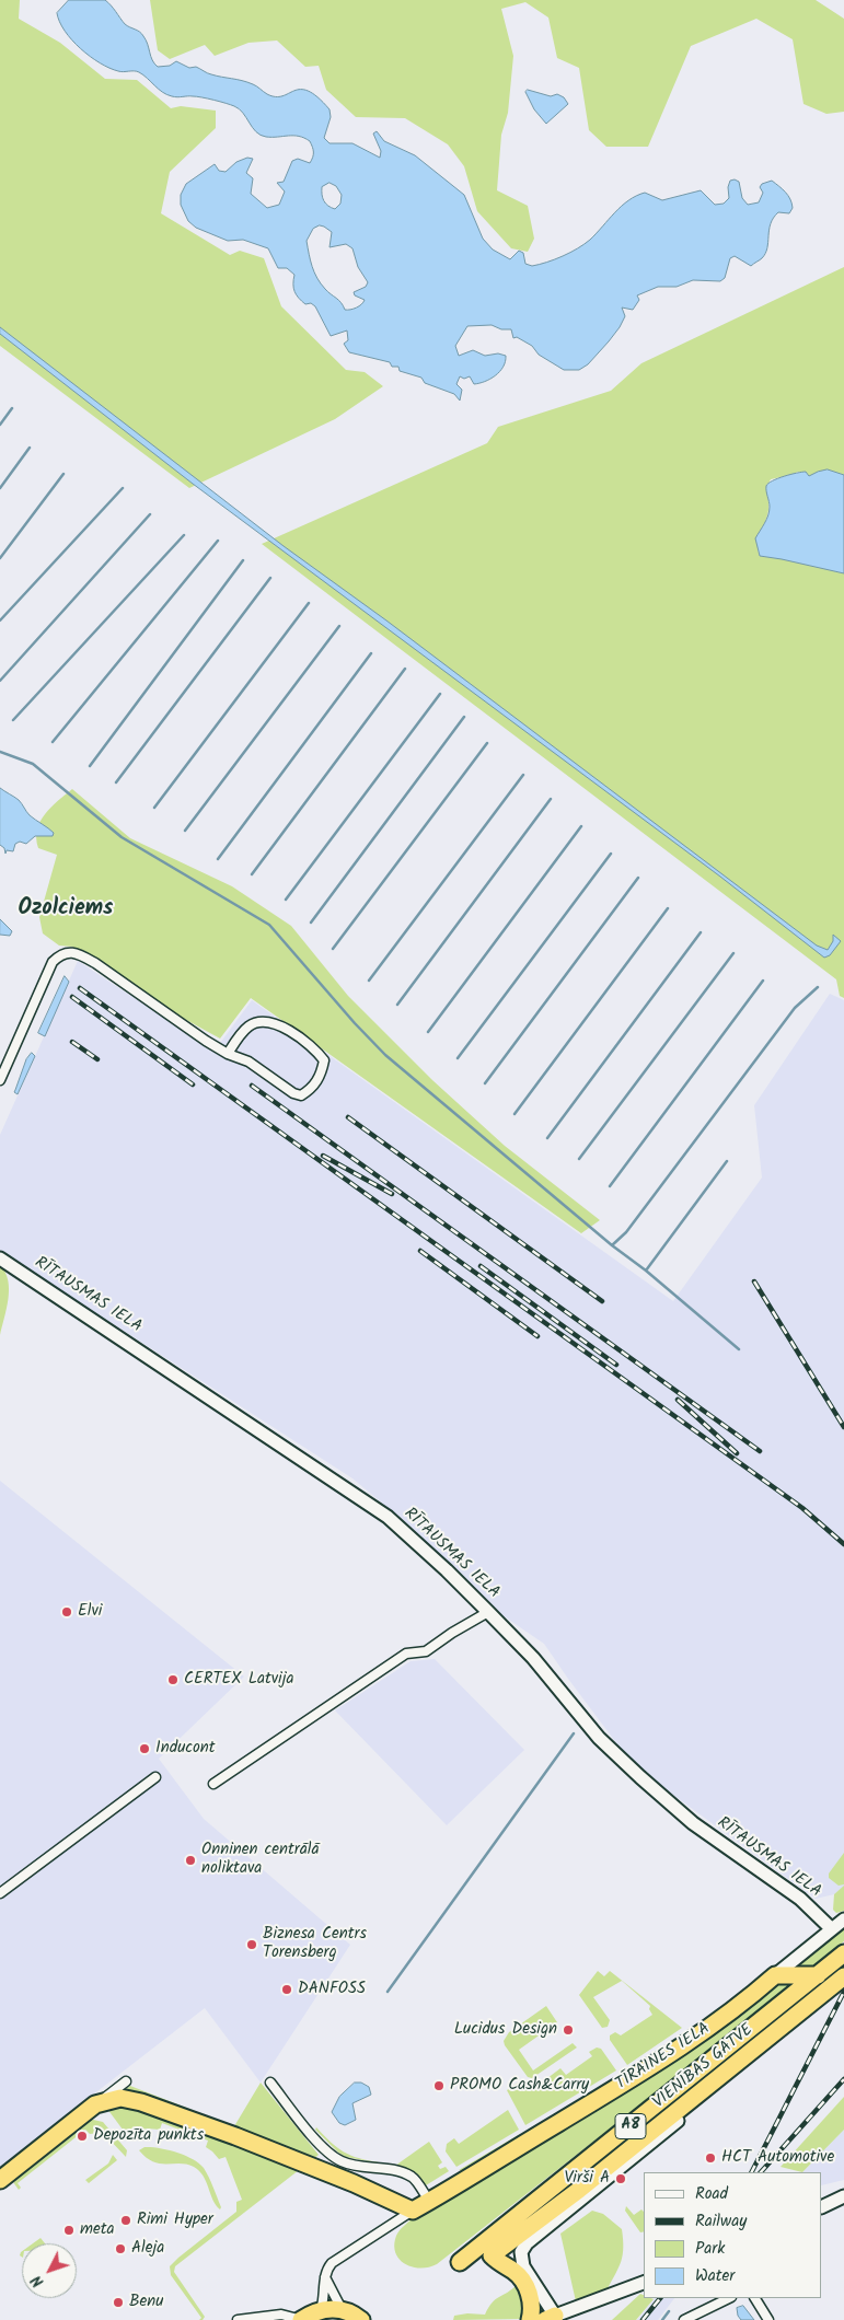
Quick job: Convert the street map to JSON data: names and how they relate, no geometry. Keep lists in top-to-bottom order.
{
  "streets": {
    "highway": ["TĪRAINES IELA", "VIENĪBAS GATVE", "A8"],
    "street": ["RĪTAUSMAS IELA"]
  },
  "crossings": [
    ["RĪTAUSMAS IELA", "TĪRAINES IELA"]
  ],
  "districts": ["Ozolciems"],
  "places": [
    "Elvi",
    "CERTEX Latvija",
    "Inducont",
    "Onninen centrālā noliktava",
    "Biznesa Centrs Torensberg",
    "DANFOSS",
    "Lucidus Design",
    "PROMO Cash&Carry",
    "Depozīta punkts",
    "HCT Automotive",
    "Virši A",
    "Rimi Hyper",
    "meta",
    "Aleja",
    "Benu"
  ],
  "legend": [
    "Road",
    "Railway",
    "Park",
    "Water"
  ],
  "north": "bottom left"
}
